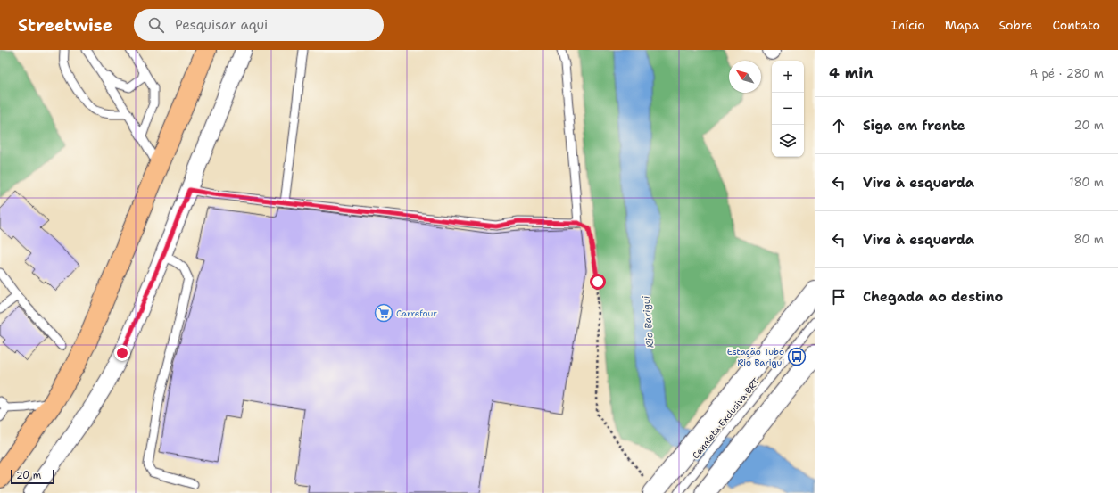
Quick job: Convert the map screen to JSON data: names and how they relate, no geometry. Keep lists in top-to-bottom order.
{
  "streets": {
    "lane": ["Canaleta Exclusiva BRT"]
  },
  "water": ["Rio Barigui"],
  "places": {
    "supermarket": ["Carrefour"],
    "bus stop": ["Estação Tubo Rio Barigui"]
  },
  "scale_bar": "20 m",
  "north": "top left",
  "page": {
    "header": "Streetwise",
    "search": "Pesquisar aqui",
    "nav": [
      "Início",
      "Mapa",
      "Sobre",
      "Contato"
    ],
    "heading": ["4 min", "A pé · 280 m"],
    "map_buttons": ["+", "−"],
    "list": [
      ["Siga em frente", "20 m"],
      ["Vire à esquerda", "180 m"],
      ["Vire à esquerda", "80 m"],
      "Chegada ao destino"
    ],
    "scale": "20 m"
  }
}
